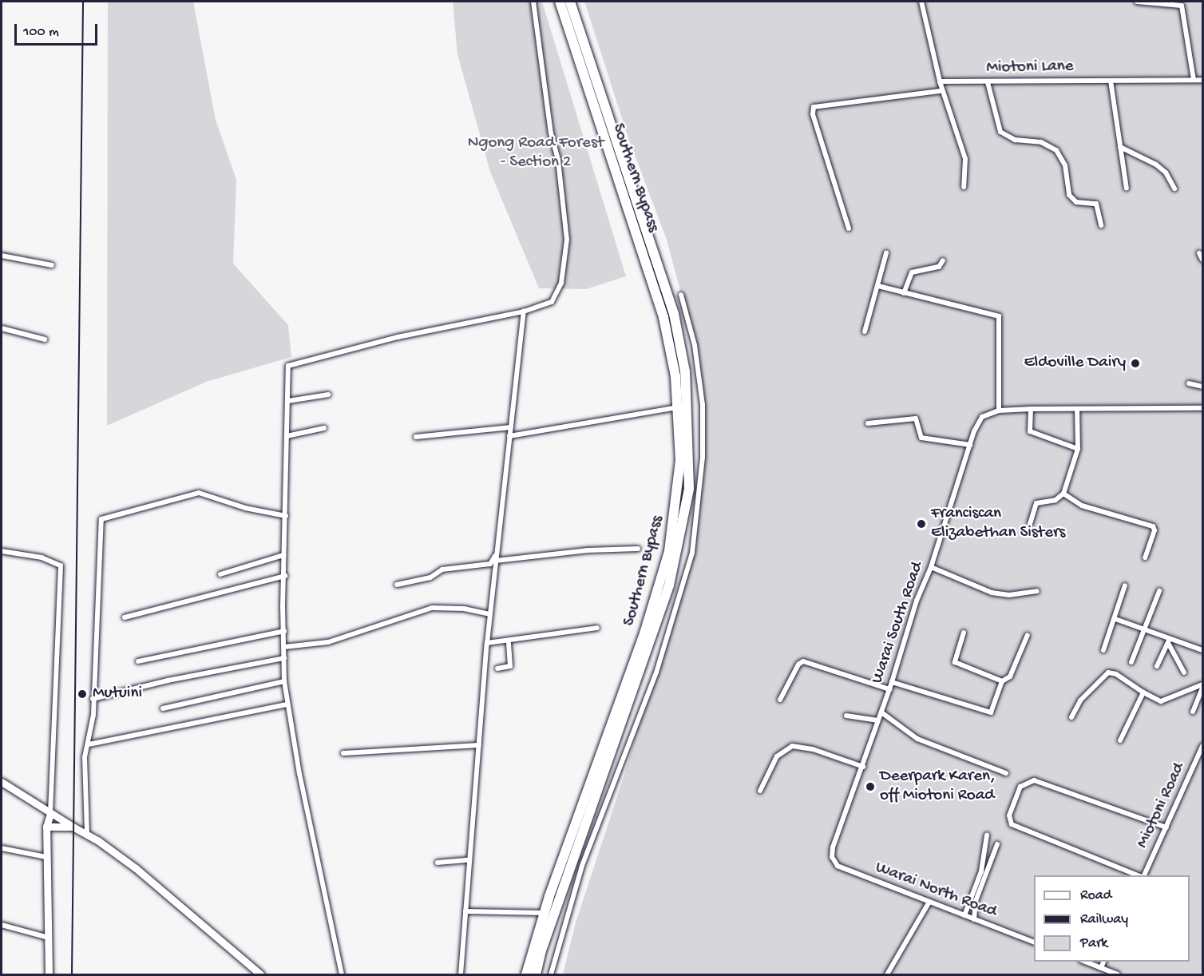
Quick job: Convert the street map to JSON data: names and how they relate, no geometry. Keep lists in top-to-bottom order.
{
  "streets": {
    "highway": ["Southern Bypass"],
    "street": [
      "Miotoni Lane",
      "Warai South Road",
      "Miotoni Road",
      "Warai North Road"
    ]
  },
  "crossings": [
    ["Warai South Road", "Warai North Road"]
  ],
  "parks": ["Ngong Road Forest - Section 2"],
  "places": [
    "Eldoville Dairy",
    "Franciscan Elizabethan Sisters",
    "Mutuini",
    "Deerpark Karen, off Miotoni Road"
  ],
  "legend": ["Road", "Railway", "Park"],
  "scale_bar": "100 m"
}
